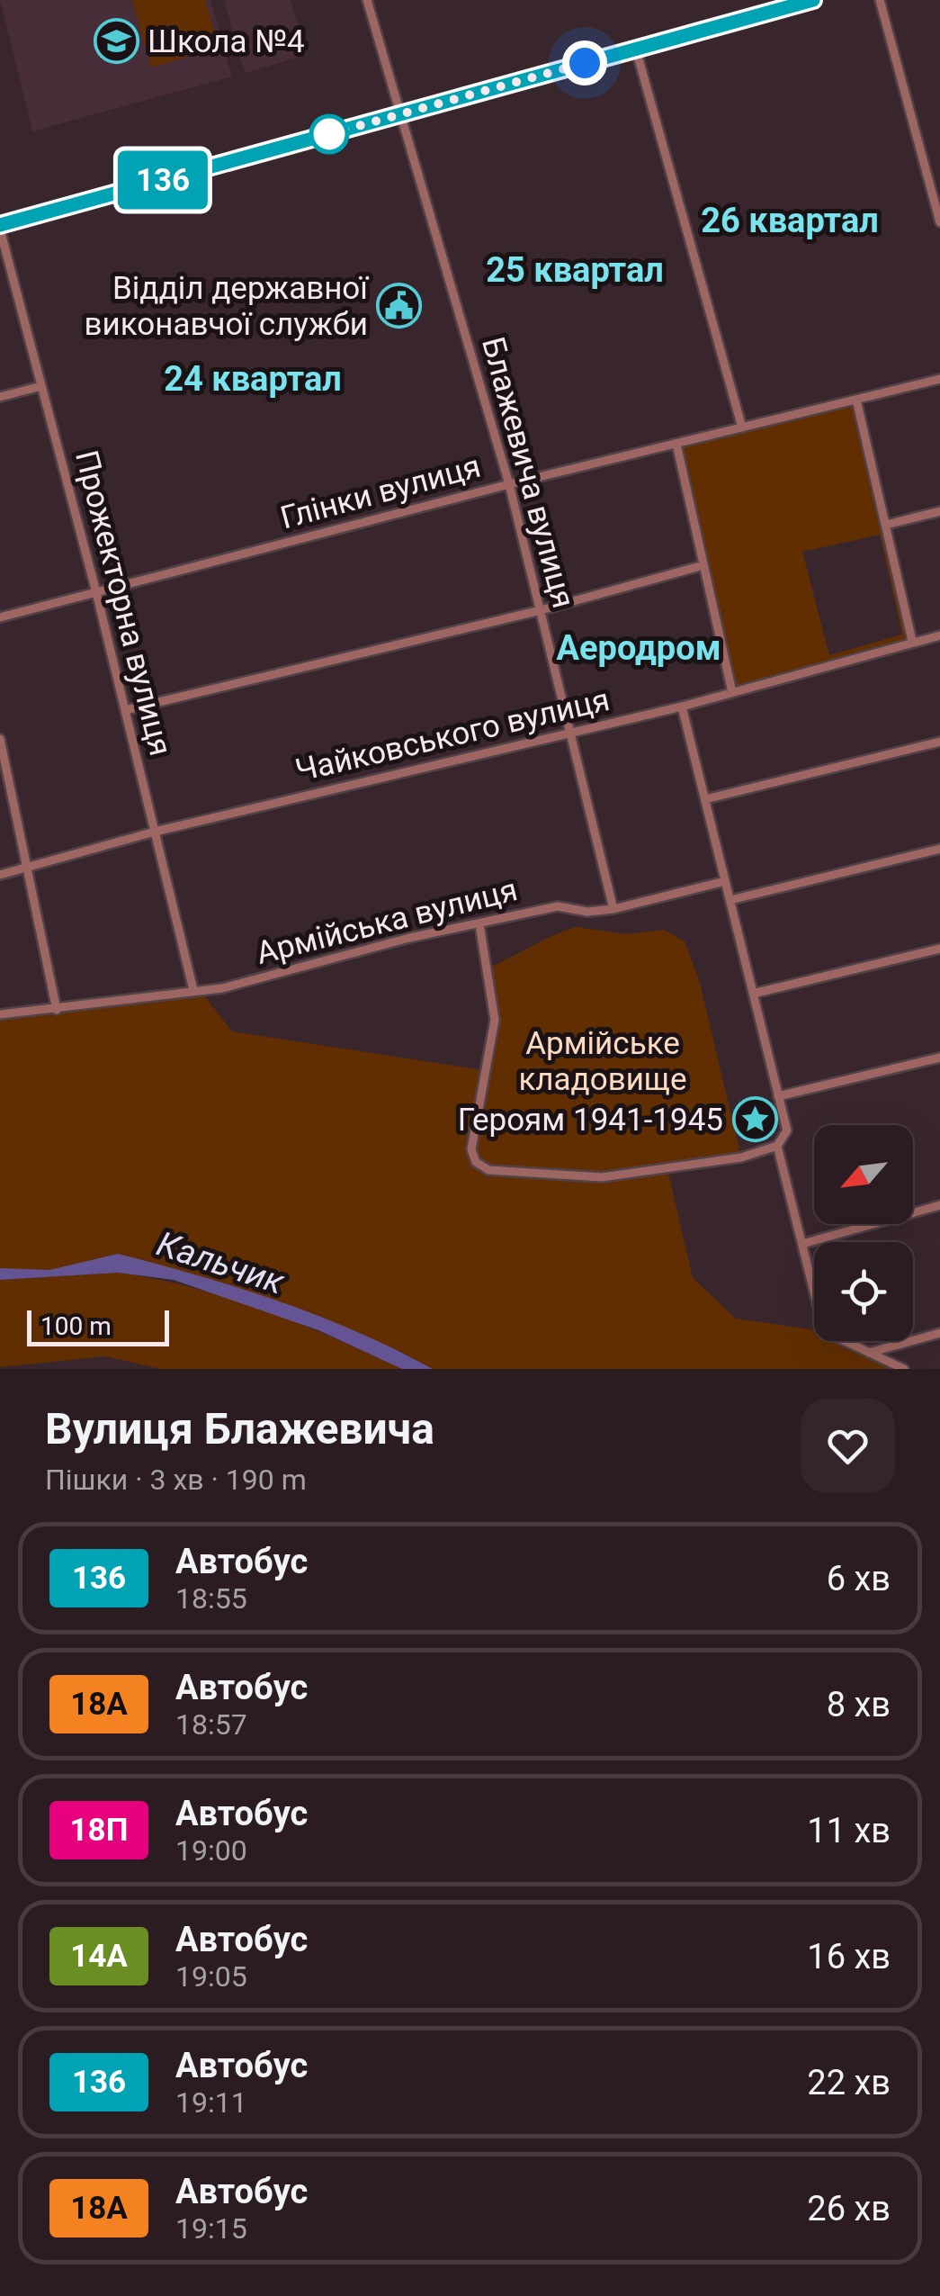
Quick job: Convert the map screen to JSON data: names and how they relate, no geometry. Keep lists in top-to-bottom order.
{
  "streets": {
    "street": [
      "Блажевича вулиця",
      "Глінки вулиця",
      "Прожекторна вулиця",
      "Чайковського вулиця",
      "Армійська вулиця"
    ]
  },
  "crossings": [
    ["Блажевича вулиця", "Глінки вулиця"],
    ["Блажевича вулиця", "Чайковського вулиця"],
    ["Блажевича вулиця", "Армійська вулиця"],
    ["Глінки вулиця", "Прожекторна вулиця"],
    ["Прожекторна вулиця", "Чайковського вулиця"],
    ["Прожекторна вулиця", "Армійська вулиця"]
  ],
  "districts": [
    "26 квартал",
    "25 квартал",
    "24 квартал",
    "Аеродром"
  ],
  "water": ["Кальчик"],
  "parks": ["Армійське кладовище"],
  "places": {
    "school or university": ["Школа №4"],
    "public building": ["Відділ державної виконавчої служби"],
    "place": ["Героям 1941-1945"]
  },
  "lines": ["bus line 136"],
  "scale_bar": "100 m",
  "north": "bottom left",
  "page": {
    "on_map": "136",
    "scale": "100 m",
    "heading": ["Вулиця Блажевича", "Пішки · 3 хв · 190 m"],
    "list": [
      {
        "mark": "136",
        "name": "Автобус",
        "note": "18:55",
        "value": "6 хв"
      },
      {
        "mark": "18А",
        "name": "Автобус",
        "note": "18:57",
        "value": "8 хв"
      },
      {
        "mark": "18П",
        "name": "Автобус",
        "note": "19:00",
        "value": "11 хв"
      },
      {
        "mark": "14А",
        "name": "Автобус",
        "note": "19:05",
        "value": "16 хв"
      },
      {
        "mark": "136",
        "name": "Автобус",
        "note": "19:11",
        "value": "22 хв"
      },
      {
        "mark": "18А",
        "name": "Автобус",
        "note": "19:15",
        "value": "26 хв"
      }
    ]
  }
}
